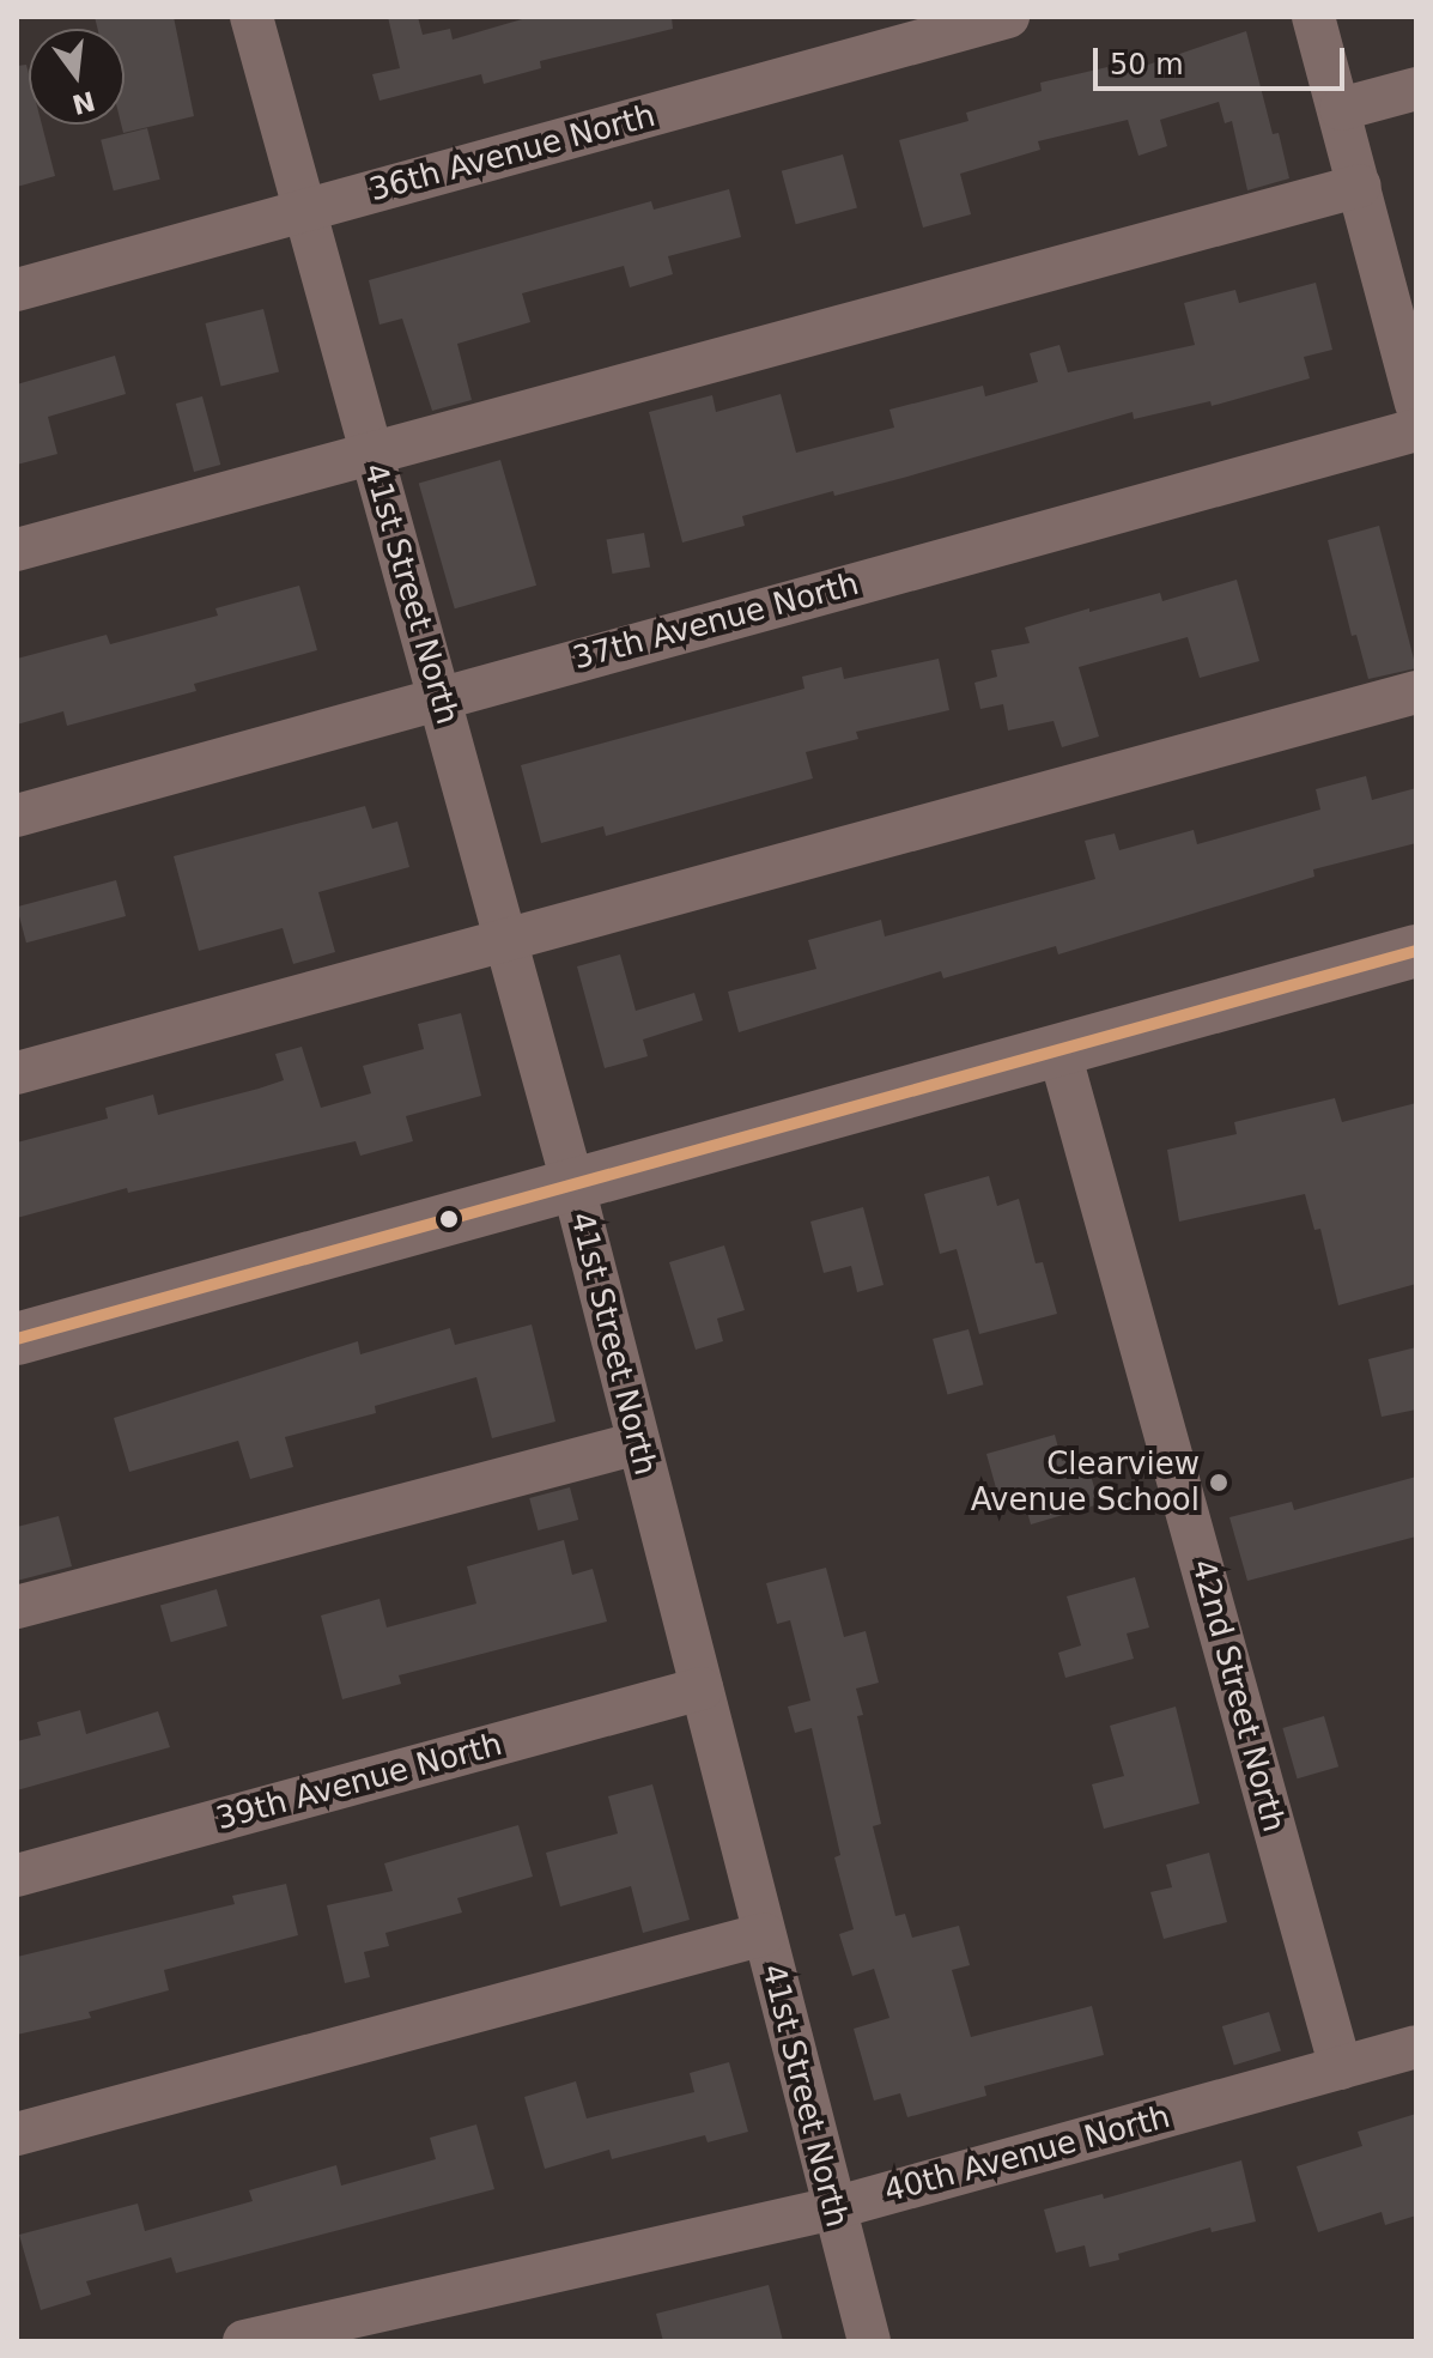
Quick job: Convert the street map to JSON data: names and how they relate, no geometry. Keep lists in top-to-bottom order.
{
  "streets": {
    "street": [
      "36th Avenue North",
      "41st Street North",
      "37th Avenue North",
      "42nd Street North",
      "39th Avenue North",
      "40th Avenue North"
    ]
  },
  "crossings": [
    ["36th Avenue North", "41st Street North"],
    ["41st Street North", "37th Avenue North"],
    ["41st Street North", "39th Avenue North"],
    ["41st Street North", "40th Avenue North"],
    ["42nd Street North", "40th Avenue North"]
  ],
  "places": ["Clearview Avenue School"],
  "scale_bar": "50 m",
  "north": "bottom"
}
